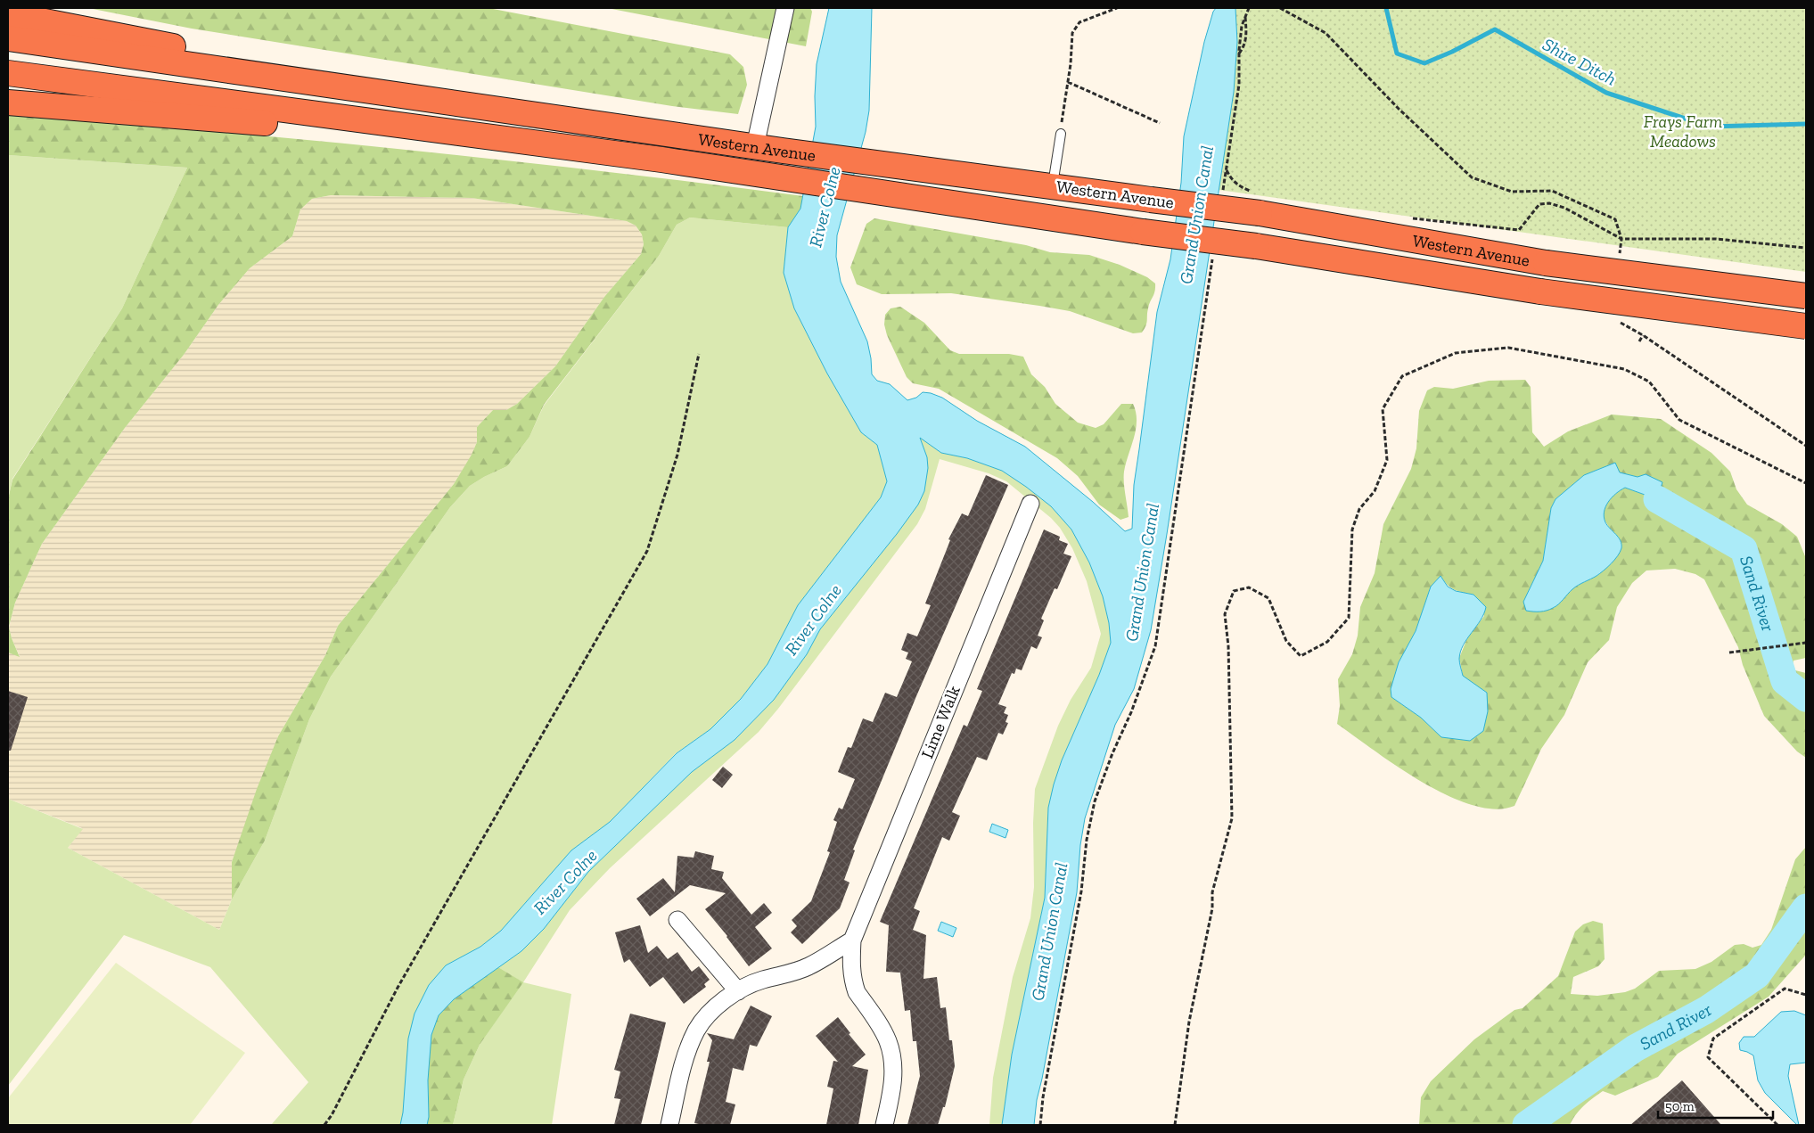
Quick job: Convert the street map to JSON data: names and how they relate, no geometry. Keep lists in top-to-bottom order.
{
  "streets": {
    "highway": ["Western Avenue"],
    "street": ["Lime Walk"]
  },
  "water": [
    "Shire Ditch",
    "River Colne",
    "Grand Union Canal",
    "Sand River"
  ],
  "parks": ["Frays Farm Meadows"],
  "scale_bar": "50 m"
}
